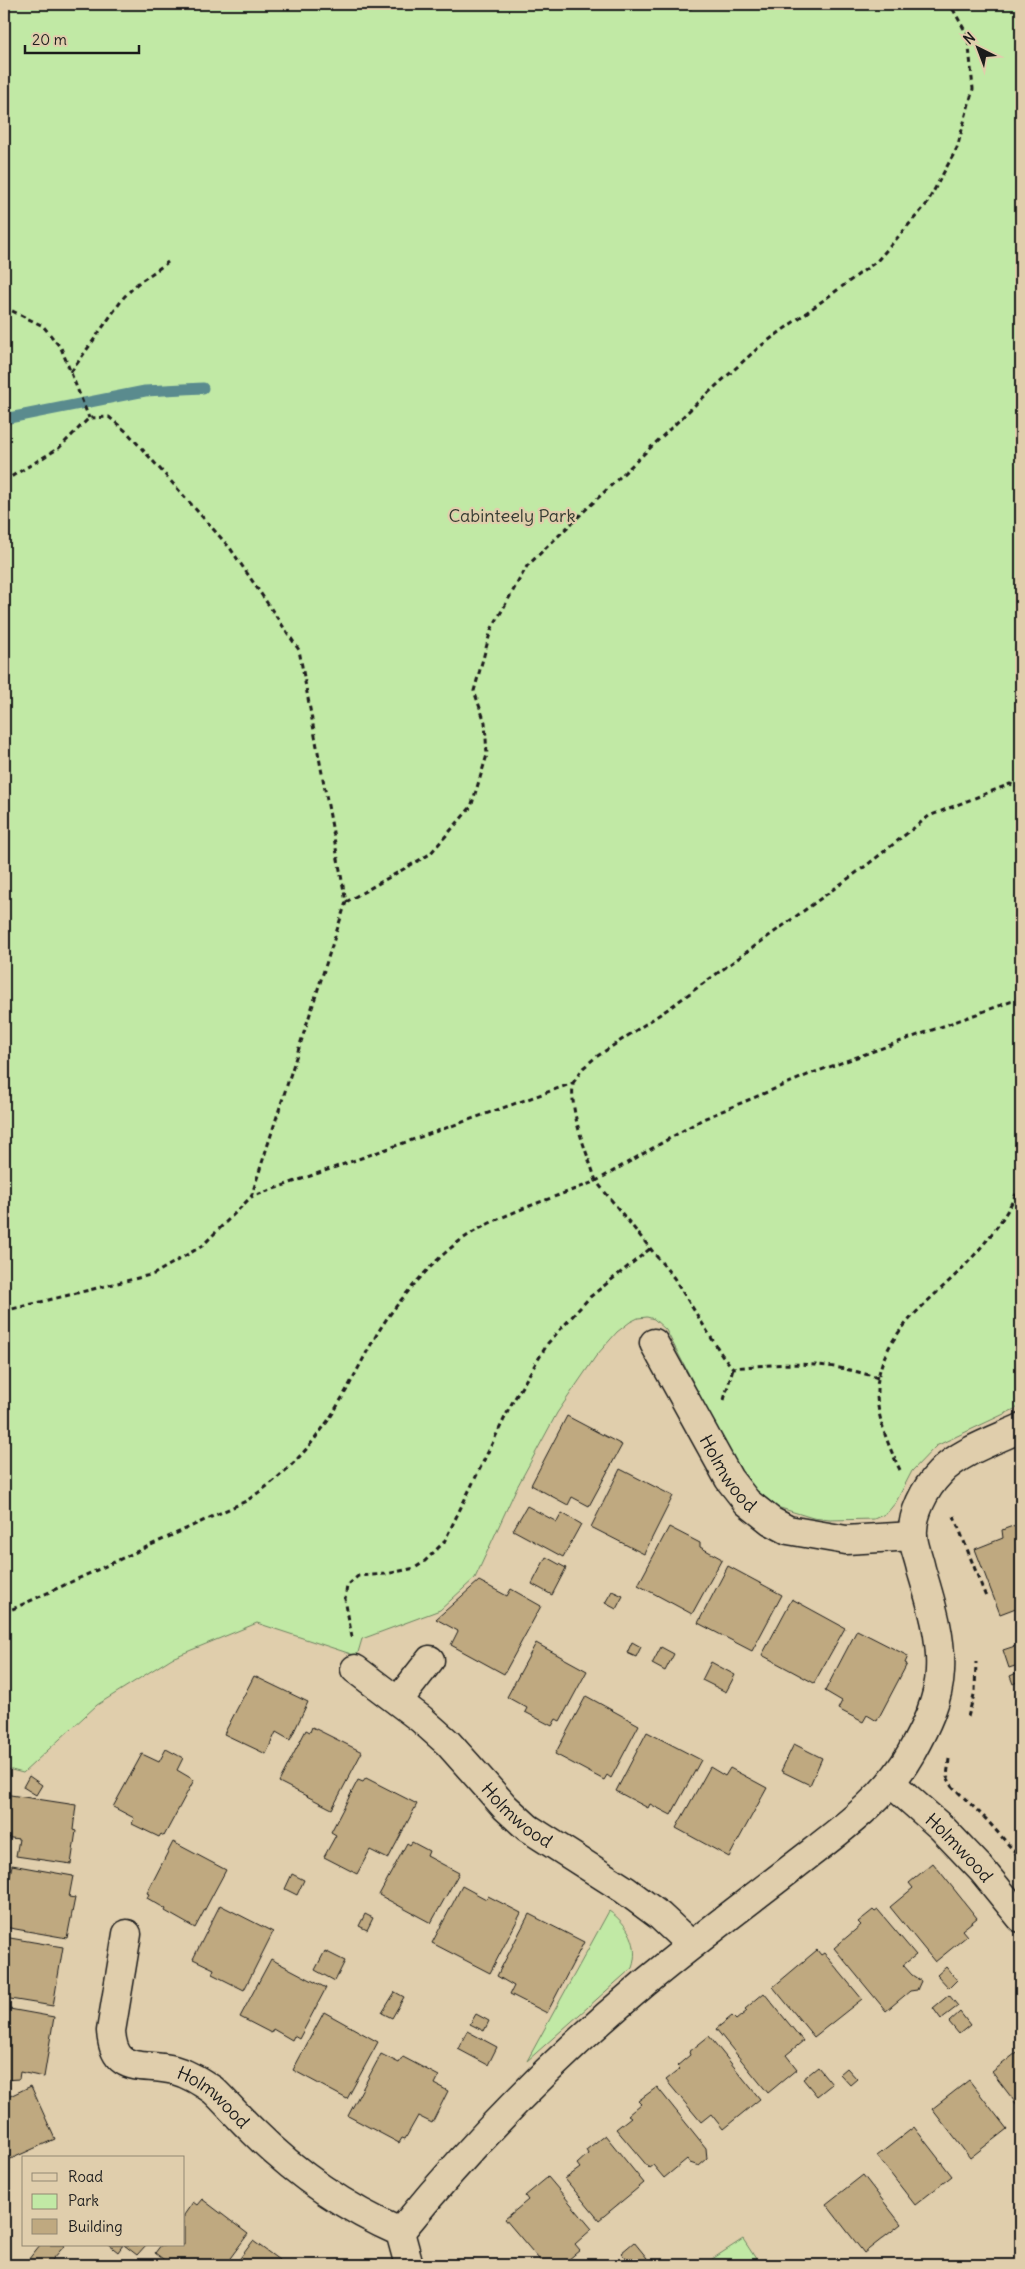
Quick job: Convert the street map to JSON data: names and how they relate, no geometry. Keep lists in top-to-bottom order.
{
  "streets": {
    "street": ["Holmwood"]
  },
  "parks": ["Cabinteely Park"],
  "legend": ["Road", "Park", "Building"],
  "scale_bar": "20 m",
  "north": "top left"
}
